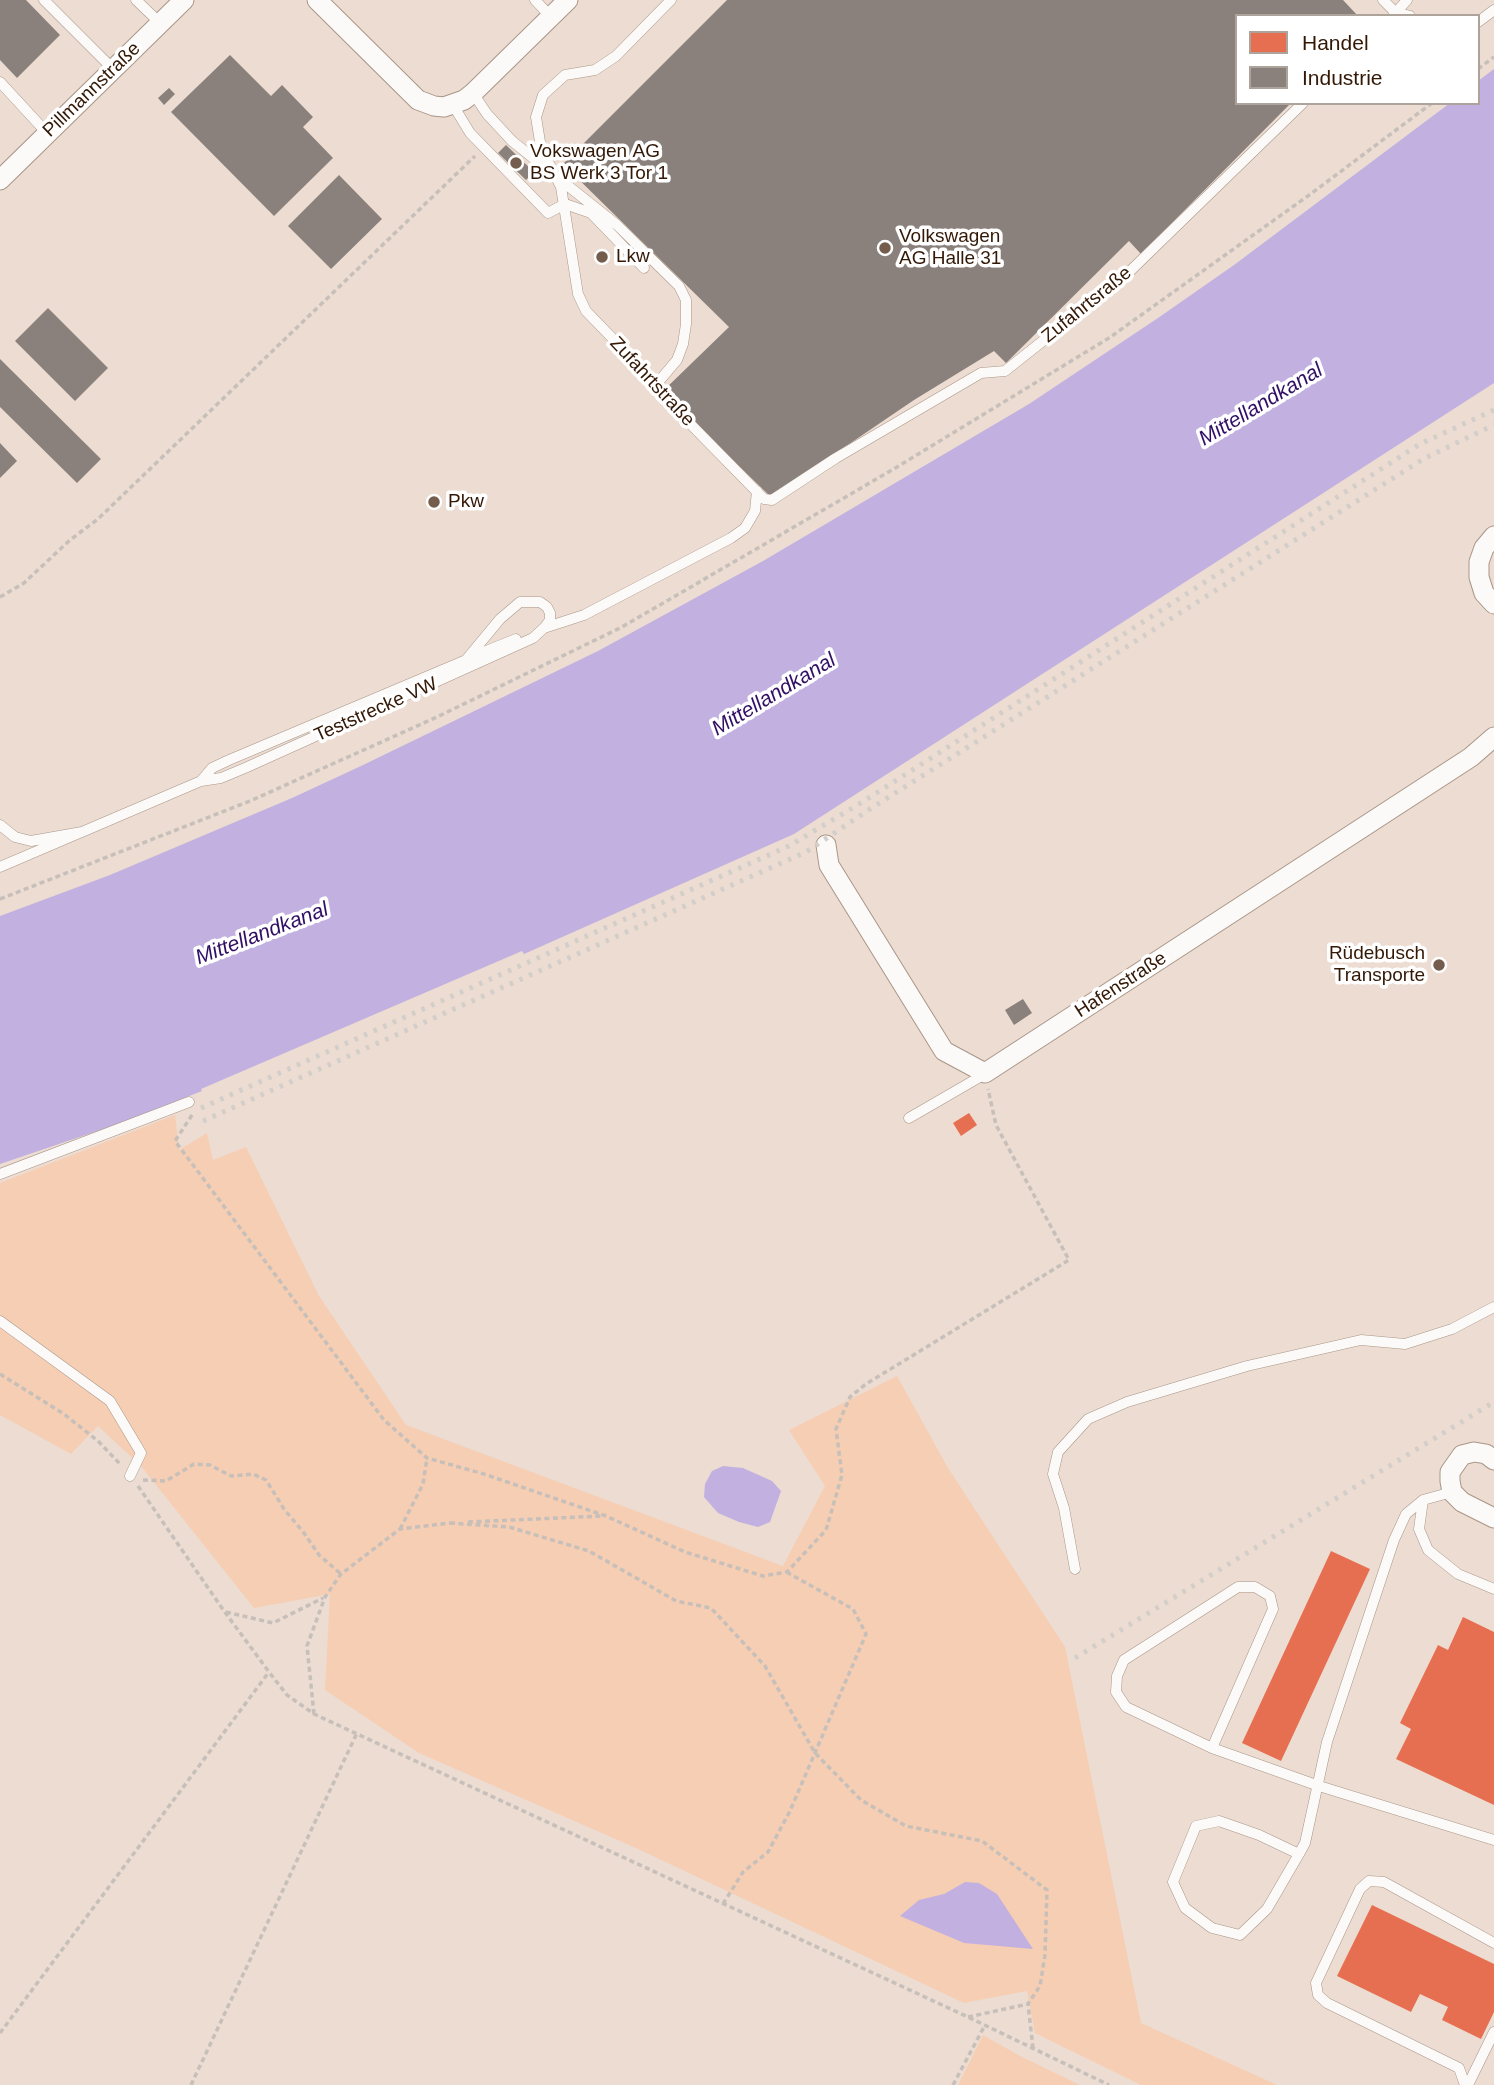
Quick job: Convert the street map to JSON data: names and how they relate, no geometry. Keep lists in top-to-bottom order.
{
  "streets": {
    "street": ["Pillmannstraße", "Hafenstraße"],
    "lane": ["Zufahrtsraße", "Zufahrtstraße", "Teststrecke VW"]
  },
  "crossings": [
    ["Zufahrtsraße", "Zufahrtstraße"],
    ["Zufahrtsraße", "Teststrecke VW"],
    ["Zufahrtstraße", "Teststrecke VW"]
  ],
  "water": ["Mittellandkanal"],
  "places": [
    "Vokswagen AG BS Werk 3 Tor 1",
    "Volkswagen AG Halle 31",
    "Lkw",
    "Pkw",
    "Rüdebusch Transporte"
  ],
  "legend": ["Handel", "Industrie"]
}
